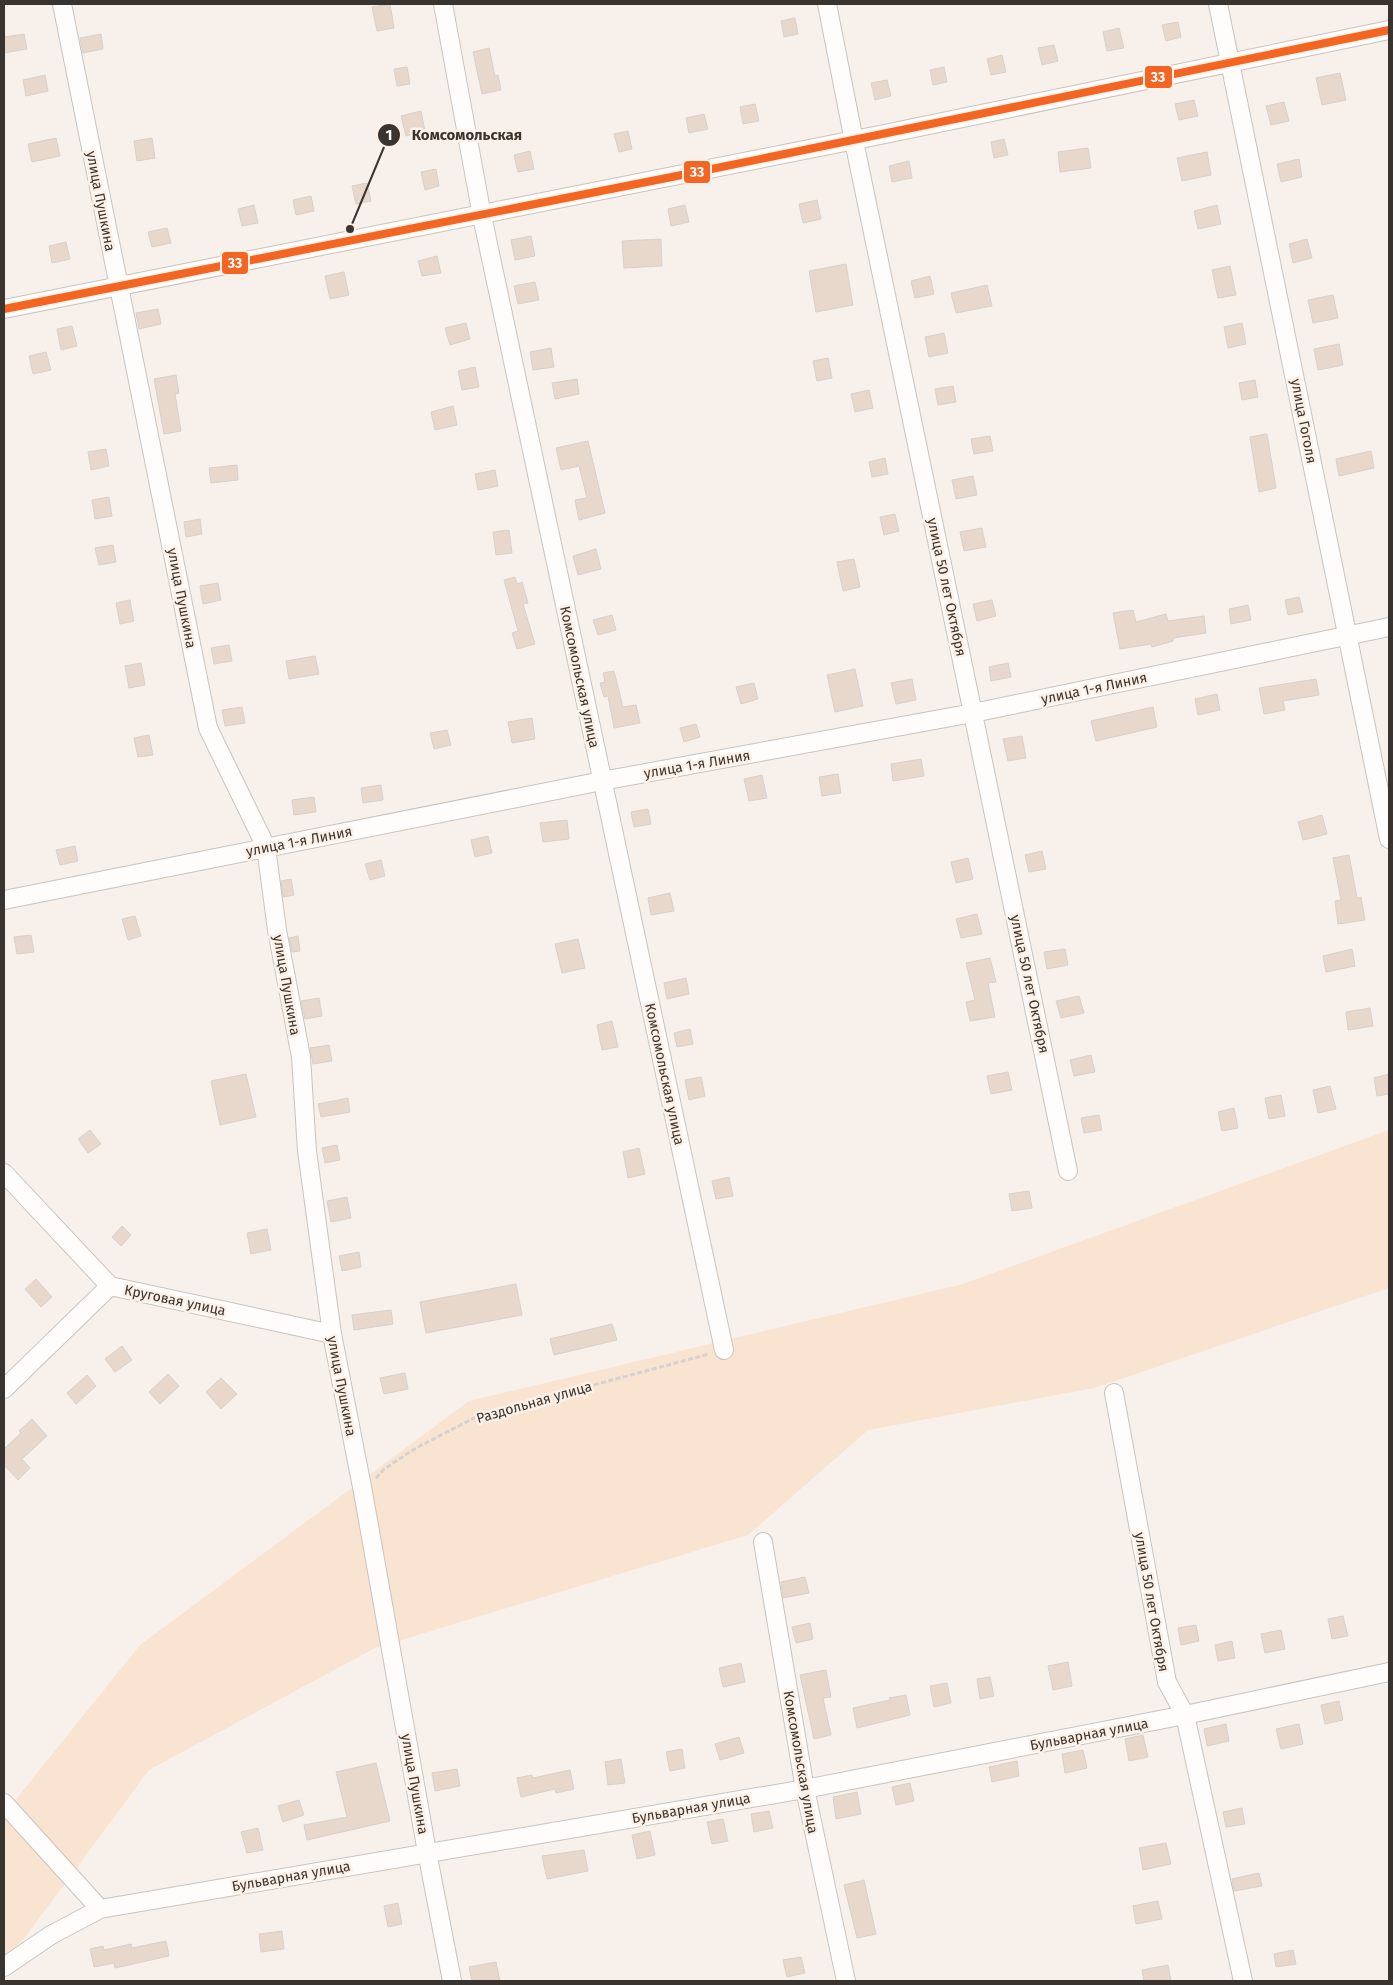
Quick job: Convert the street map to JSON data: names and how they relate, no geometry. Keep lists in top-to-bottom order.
{
  "streets": {
    "street": [
      "улица Пушкина",
      "улица Гоголя",
      "улица 50 лет Октября",
      "Комсомольская улица",
      "улица 1-я Линия",
      "Круговая улица",
      "Бульварная улица"
    ],
    "path": ["Раздольная улица"]
  },
  "crossings": [
    ["улица Пушкина", "улица 1-я Линия"],
    ["улица Пушкина", "Круговая улица"],
    ["улица Пушкина", "Раздольная улица"],
    ["улица Пушкина", "Бульварная улица"],
    ["улица Гоголя", "улица 1-я Линия"],
    ["улица 50 лет Октября", "улица 1-я Линия"],
    ["улица 50 лет Октября", "Бульварная улица"],
    ["Комсомольская улица", "улица 1-я Линия"],
    ["Комсомольская улица", "Раздольная улица"],
    ["Комсомольская улица", "Бульварная улица"]
  ],
  "places": ["Комсомольская"],
  "lines": ["transit line 33"]
}
